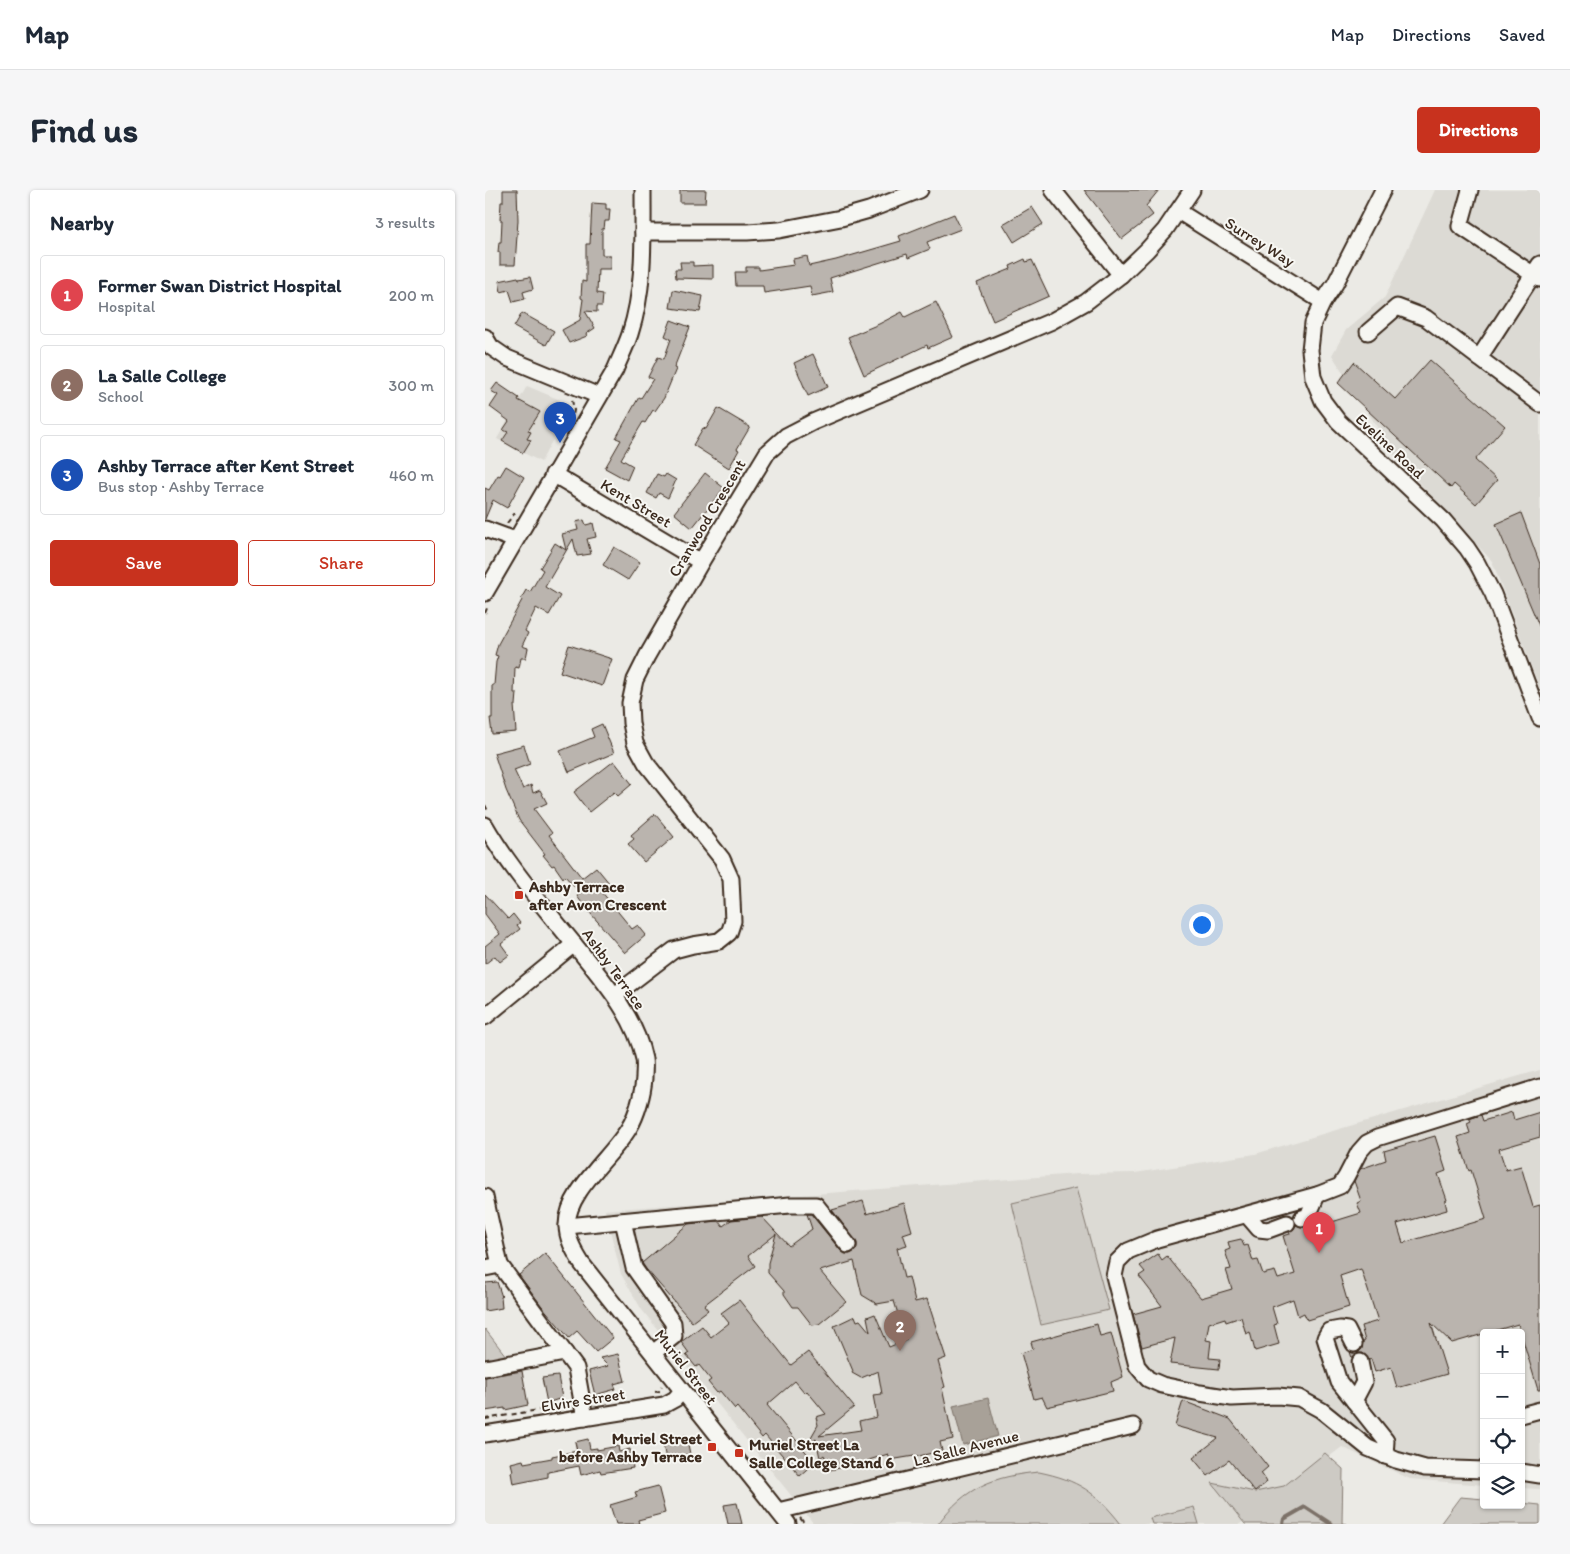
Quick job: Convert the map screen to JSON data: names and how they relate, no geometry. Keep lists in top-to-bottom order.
{
  "streets": {
    "street": [
      "Surrey Way",
      "Eveline Road",
      "Kent Street",
      "Cranwood Crescent",
      "Ashby Terrace",
      "Muriel Street",
      "Elvire Street",
      "La Salle Avenue"
    ]
  },
  "crossings": [
    ["Surrey Way", "Eveline Road"],
    ["Surrey Way", "Cranwood Crescent"],
    ["Kent Street", "Cranwood Crescent"],
    ["Cranwood Crescent", "Ashby Terrace"],
    ["Ashby Terrace", "Muriel Street"],
    ["Muriel Street", "Elvire Street"],
    ["Muriel Street", "La Salle Avenue"]
  ],
  "places": {
    "transit": ["Ashby Terrace after Avon Crescent", "Muriel Street before Ashby Terrace", "Muriel Street La Salle College Stand 6"]
  },
  "page": {
    "header": "Map",
    "nav": ["Map", "Directions", "Saved"],
    "buttons": [
      "Directions",
      ["Save", "Share"]
    ],
    "title": "Find us",
    "heading": ["Nearby", "3 results"],
    "list": [
      {
        "mark": "1",
        "name": "Former Swan District Hospital",
        "note": "Hospital",
        "value": "200 m"
      },
      {
        "mark": "2",
        "name": "La Salle College",
        "note": "School",
        "value": "300 m"
      },
      {
        "mark": "3",
        "name": "Ashby Terrace after Kent Street",
        "note": "Bus stop · Ashby Terrace",
        "value": "460 m"
      }
    ],
    "pins": ["3", "1", "2"],
    "map_buttons": ["+", "−"]
  }
}
